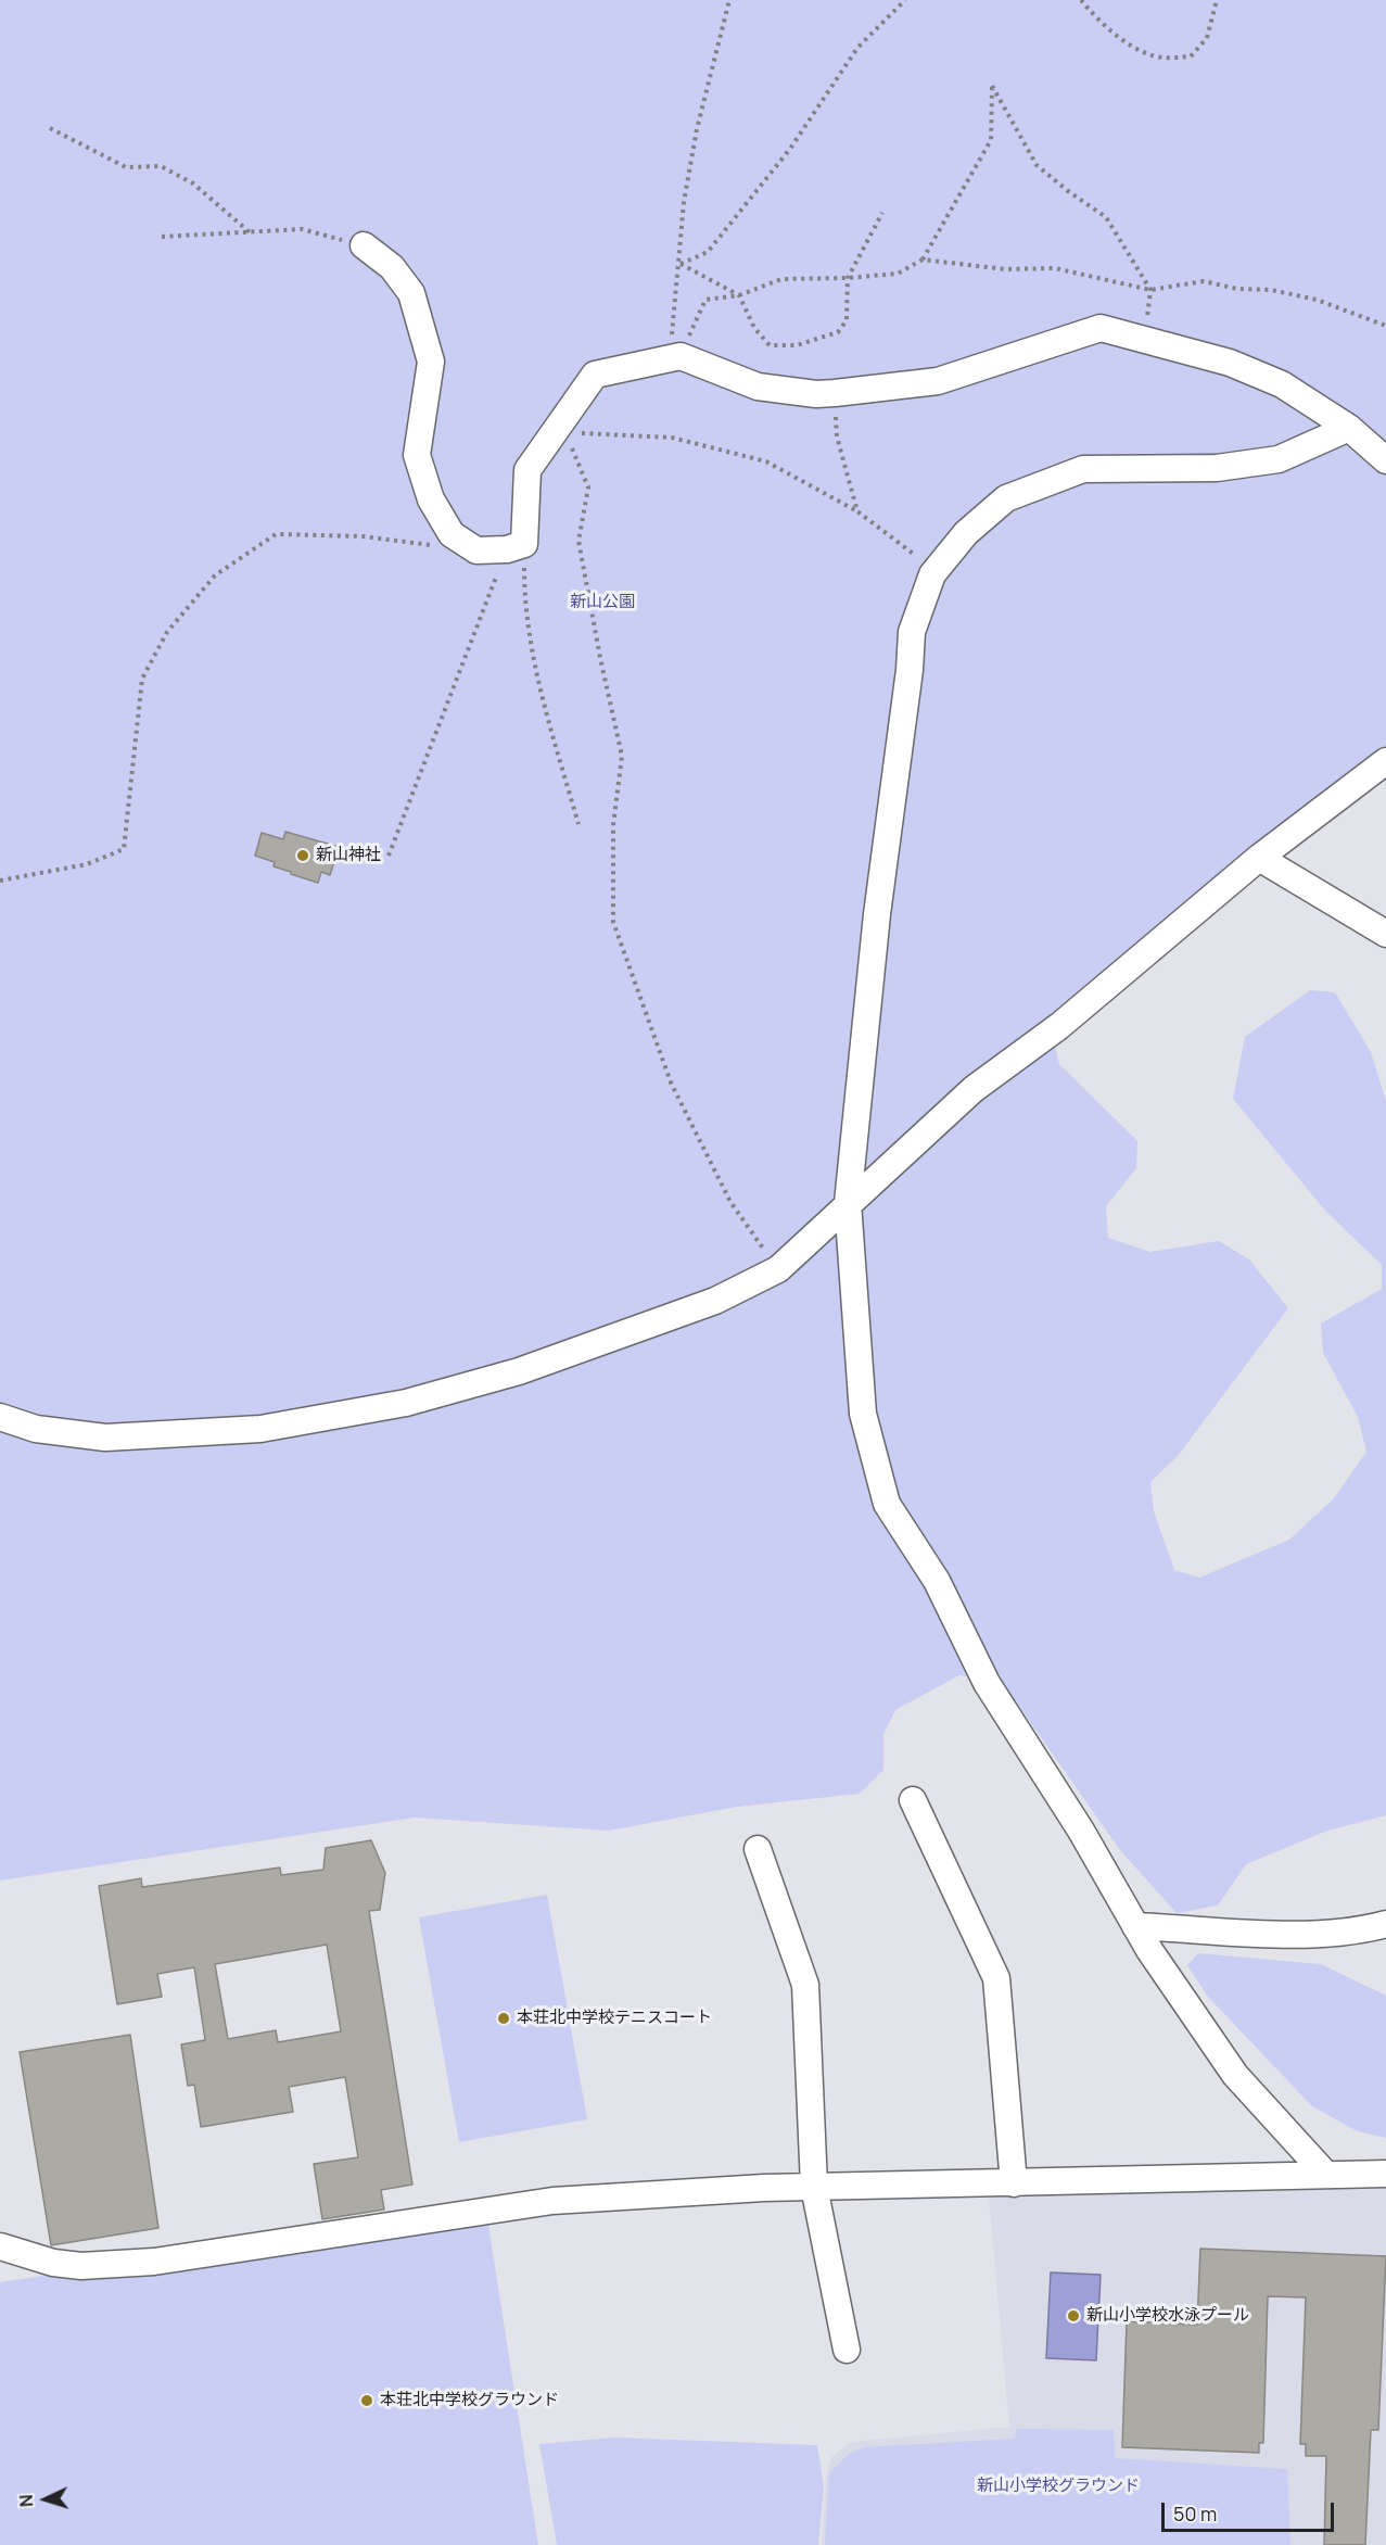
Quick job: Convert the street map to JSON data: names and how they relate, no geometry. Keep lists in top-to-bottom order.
{
  "parks": ["新山公園", "新山小学校グラウンド"],
  "places": [
    "新山神社",
    "本荘北中学校テニスコート",
    "新山小学校水泳プール",
    "本荘北中学校グラウンド"
  ],
  "scale_bar": "50 m",
  "north": "left"
}
